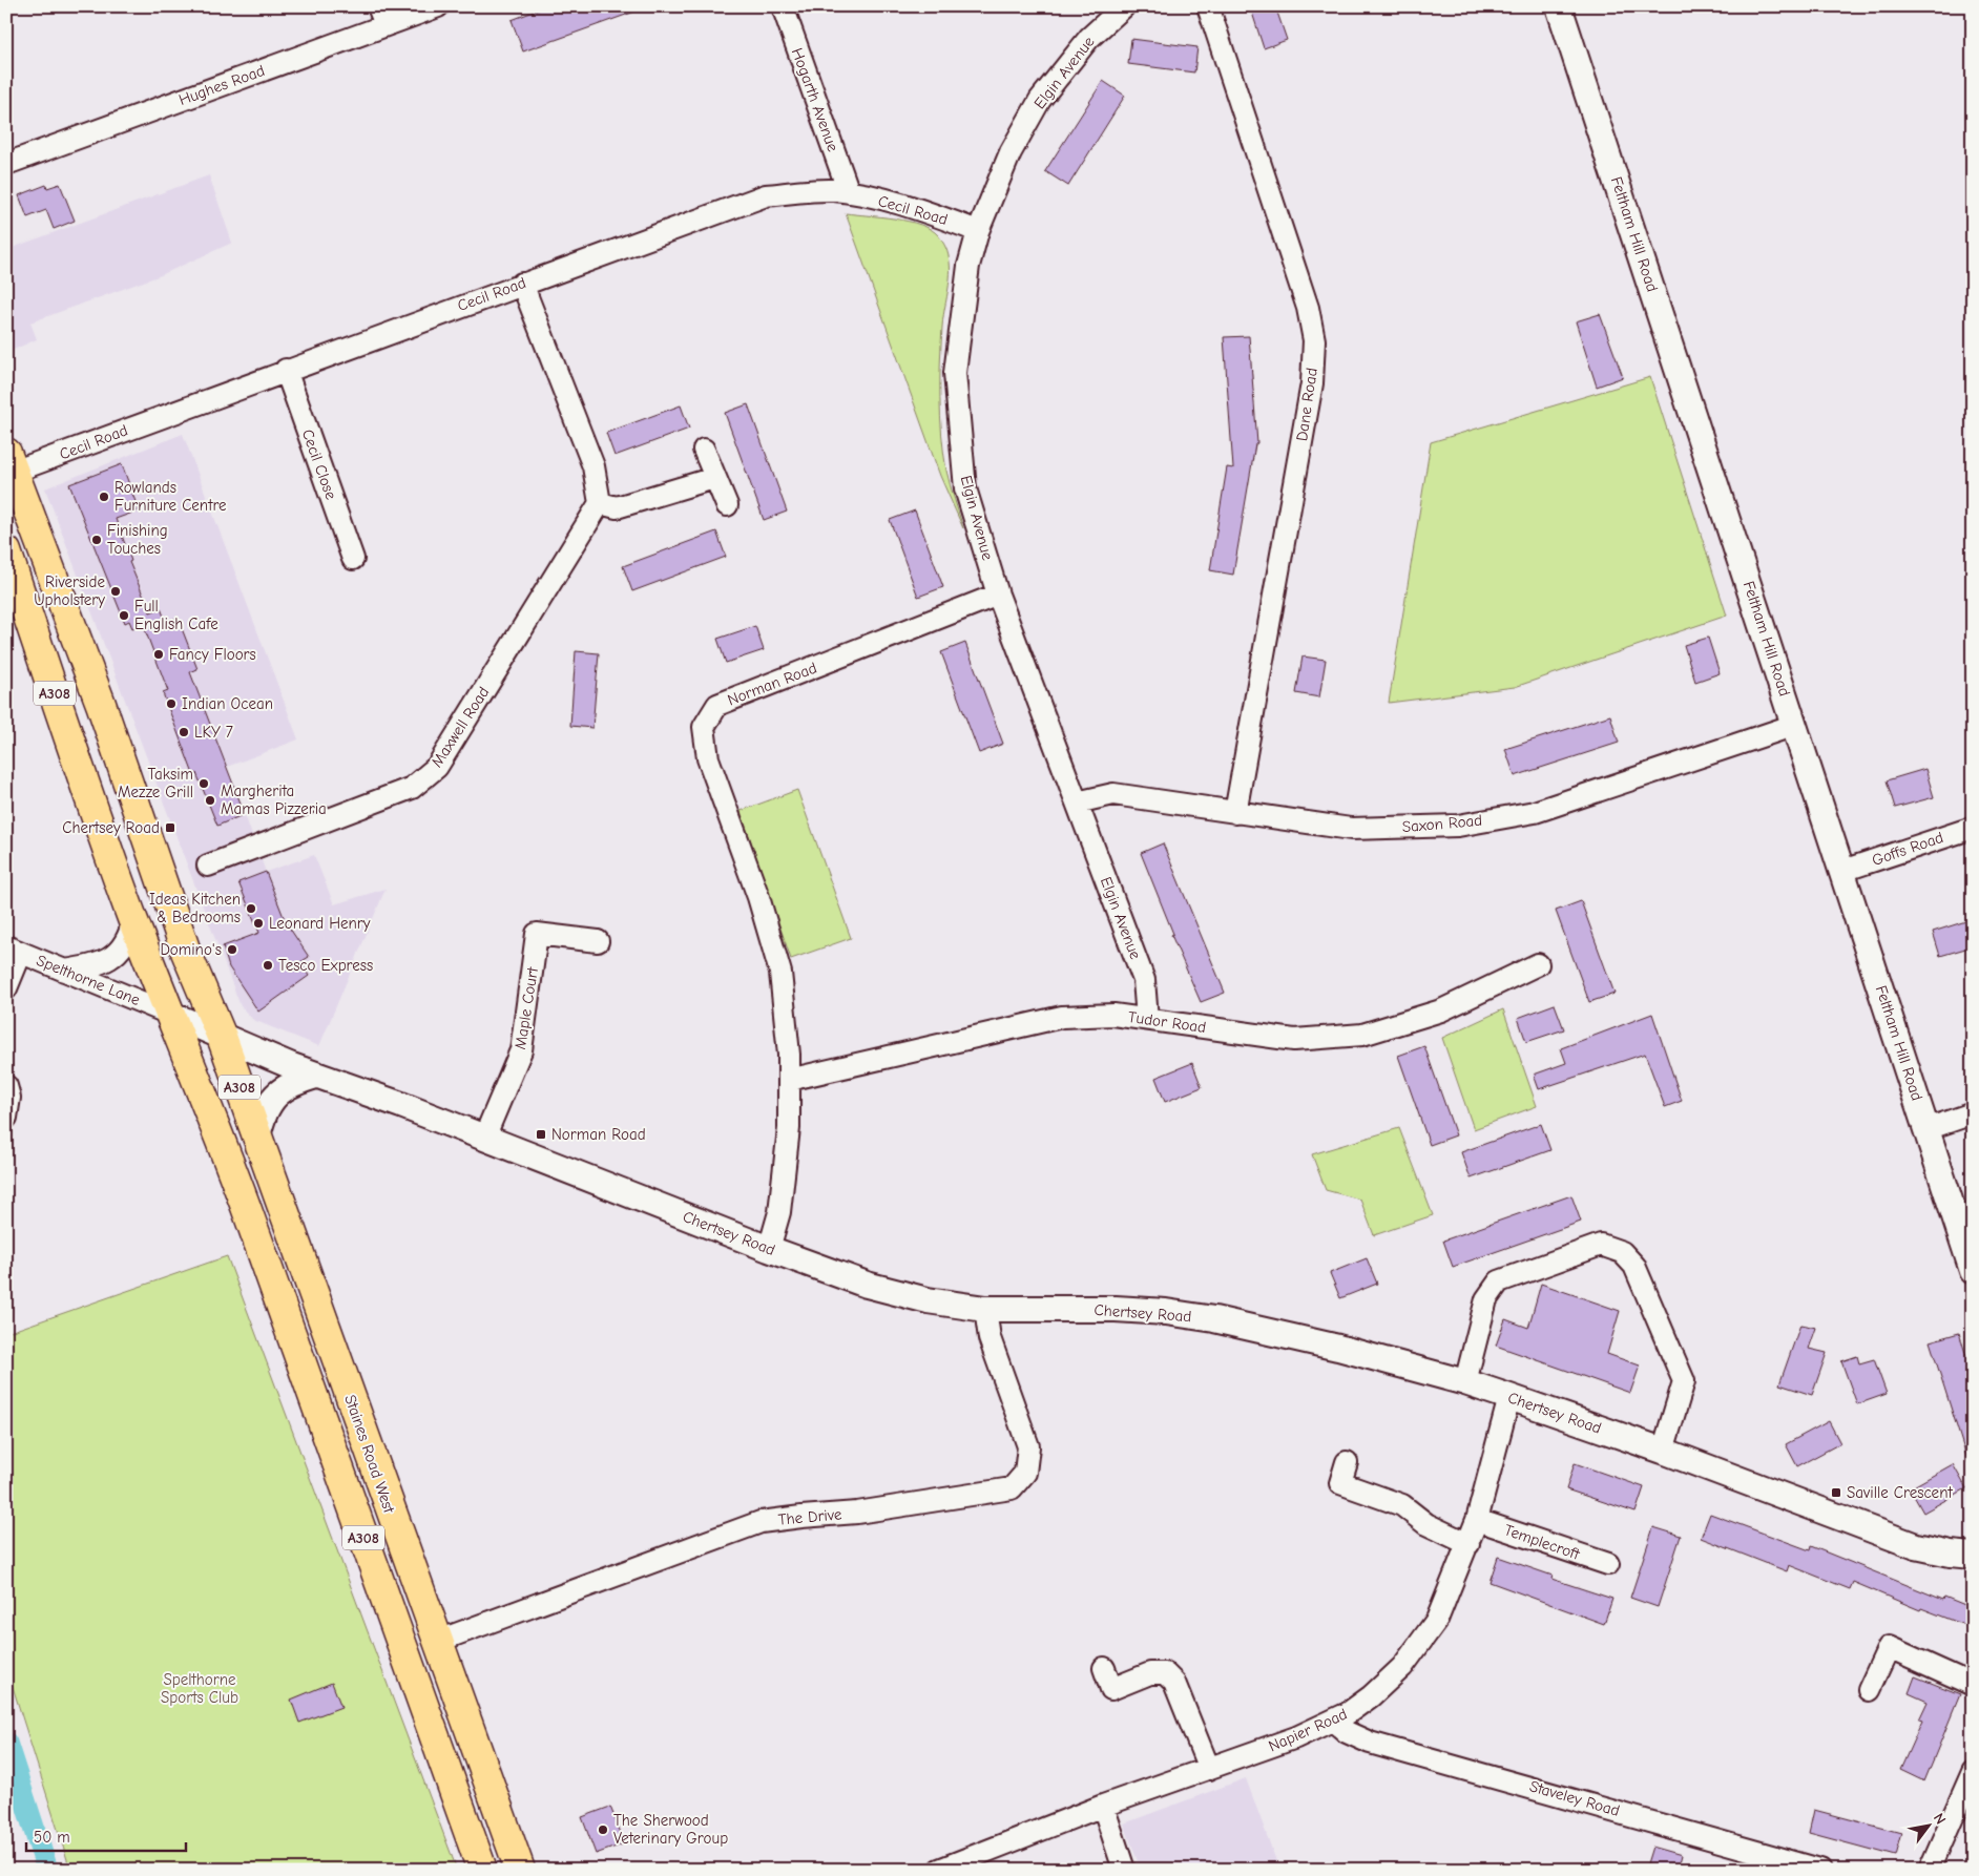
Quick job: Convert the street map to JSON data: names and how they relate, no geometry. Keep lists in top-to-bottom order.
{
  "streets": {
    "highway": ["A308", "Staines Road West"],
    "street": [
      "Elgin Avenue",
      "Hughes Road",
      "Hogarth Avenue",
      "Cecil Road",
      "Feltham Hill Road",
      "Dane Road",
      "Cecil Close",
      "Norman Road",
      "Maxwell Road",
      "Saxon Road",
      "Goffs Road",
      "Spelthorne Lane",
      "Maple Court",
      "Tudor Road",
      "Chertsey Road",
      "The Drive",
      "Templecroft",
      "Napier Road",
      "Staveley Road"
    ]
  },
  "crossings": [
    ["Elgin Avenue", "Cecil Road"],
    ["Elgin Avenue", "Norman Road"],
    ["Elgin Avenue", "Saxon Road"],
    ["Elgin Avenue", "Tudor Road"],
    ["Hogarth Avenue", "Cecil Road"],
    ["Cecil Road", "Cecil Close"],
    ["Cecil Road", "A308"],
    ["Feltham Hill Road", "Saxon Road"],
    ["Feltham Hill Road", "Goffs Road"],
    ["Dane Road", "Saxon Road"],
    ["Norman Road", "Tudor Road"],
    ["Norman Road", "Chertsey Road"],
    ["A308", "Spelthorne Lane"],
    ["A308", "Chertsey Road"],
    ["A308", "Staines Road West"],
    ["Spelthorne Lane", "Chertsey Road"],
    ["Maple Court", "Chertsey Road"],
    ["Chertsey Road", "Staines Road West"],
    ["Chertsey Road", "The Drive"],
    ["Chertsey Road", "Napier Road"],
    ["Staines Road West", "The Drive"],
    ["Templecroft", "Napier Road"],
    ["Napier Road", "Staveley Road"]
  ],
  "parks": ["Spelthorne Sports Club"],
  "places": {
    "other": [
      "Rowlands Furniture Centre",
      "Finishing Touches",
      "Riverside Upholstery",
      "Full English Cafe",
      "Fancy Floors",
      "Indian Ocean",
      "LKY 7",
      "Taksim Mezze Grill",
      "Margherita Mamas Pizzeria",
      "Ideas Kitchen & Bedrooms",
      "Leonard Henry",
      "Domino's",
      "Tesco Express",
      "The Sherwood Veterinary Group"
    ],
    "transit": ["Chertsey Road", "Norman Road", "Saville Crescent"]
  },
  "scale_bar": "50 m",
  "north": "top right"
}
